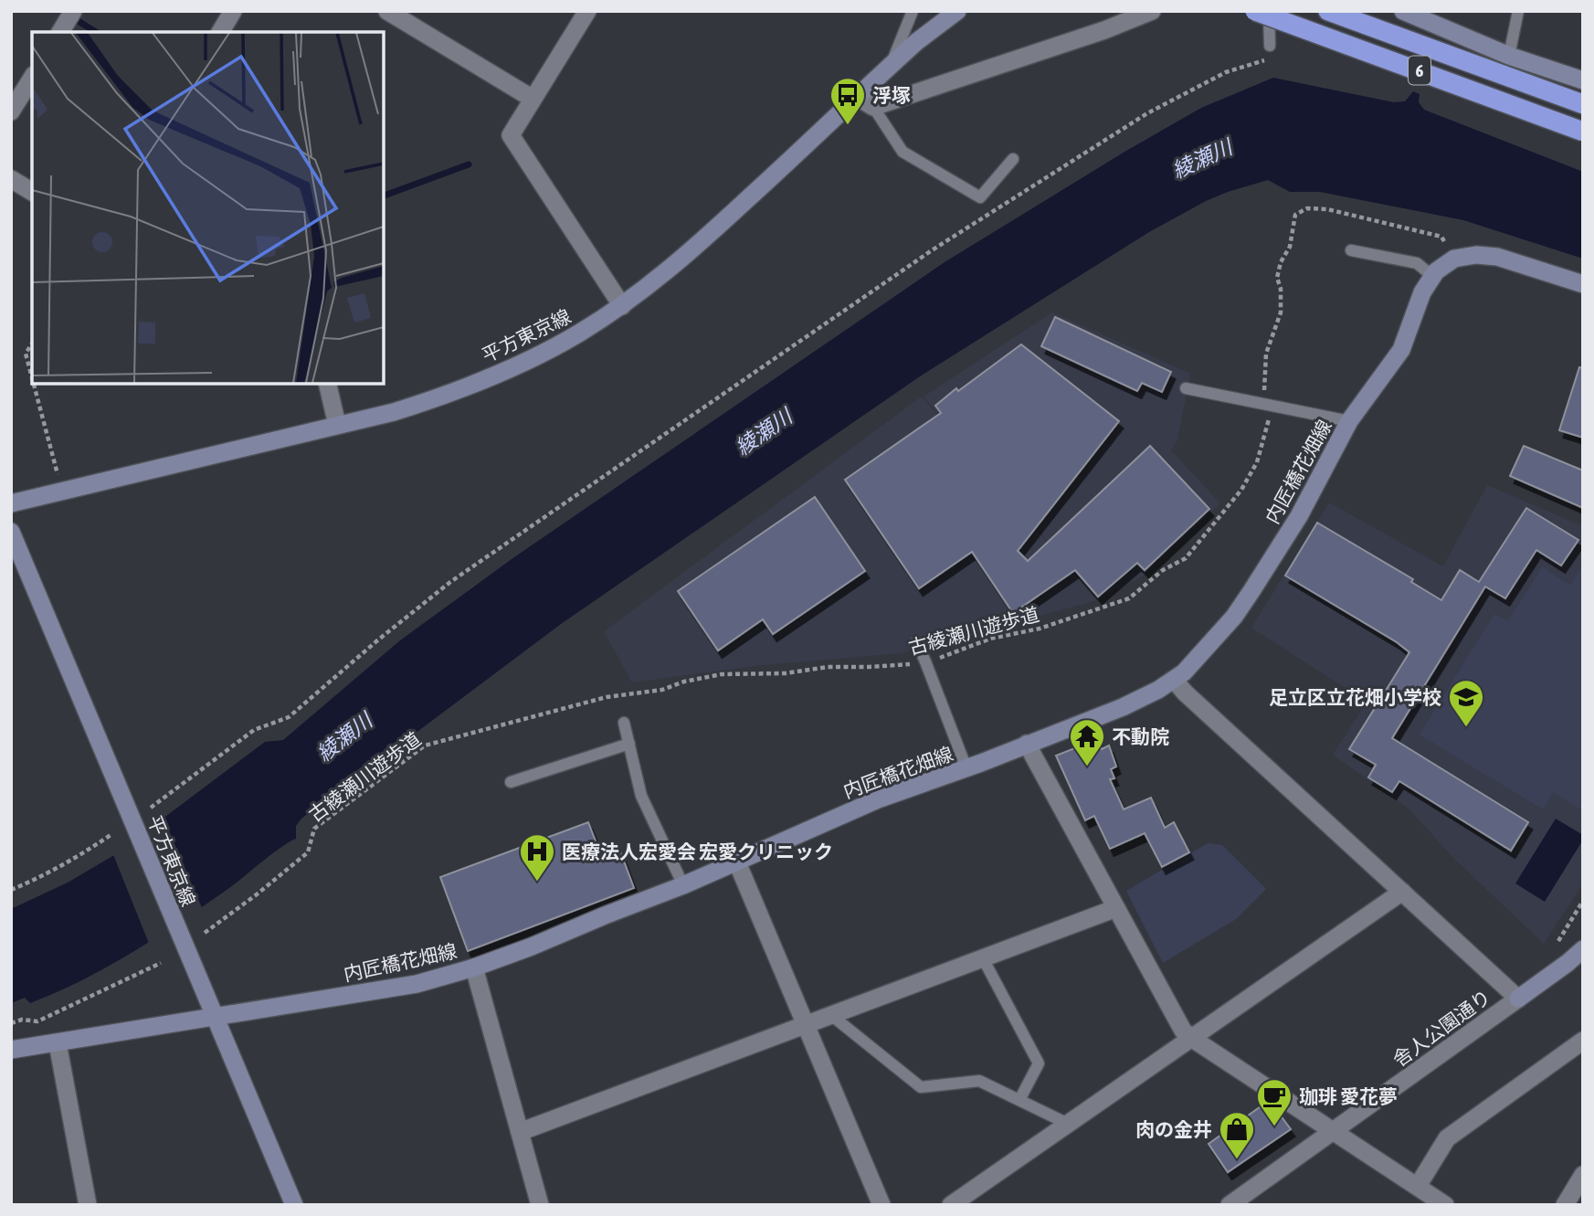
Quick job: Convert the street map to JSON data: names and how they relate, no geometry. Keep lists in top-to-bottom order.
{
  "streets": {
    "highway": ["6"],
    "main road": ["平方東京線", "内匠橋花畑線", "舎人公園通り"],
    "path": ["古綾瀬川遊歩道"]
  },
  "crossings": [
    ["平方東京線", "内匠橋花畑線"],
    ["内匠橋花畑線", "古綾瀬川遊歩道"]
  ],
  "water": ["綾瀬川"],
  "places": {
    "bus stop": ["浮塚"],
    "school or university": ["足立区立花畑小学校"],
    "temple": ["不動院"],
    "hospital": ["医療法人宏愛会 宏愛クリニック"],
    "cafe": ["珈琲 愛花夢"],
    "shop": ["肉の金井"]
  }
}
